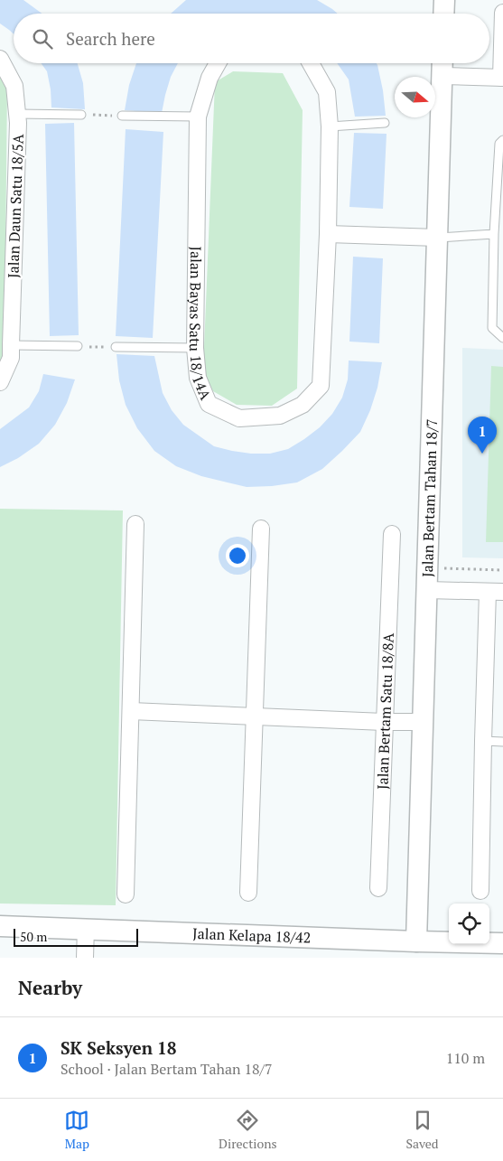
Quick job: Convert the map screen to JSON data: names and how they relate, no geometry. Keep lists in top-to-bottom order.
{
  "streets": {
    "street": [
      "Jalan Daun Satu 18/5A",
      "Jalan Bayas Satu 18/14A",
      "Jalan Bertam Tahan 18/7",
      "Jalan Bertam Satu 18/8A",
      "Jalan Kelapa 18/42"
    ]
  },
  "crossings": [
    ["Jalan Bertam Tahan 18/7", "Jalan Kelapa 18/42"]
  ],
  "scale_bar": "50 m",
  "north": "right",
  "page": {
    "search": "Search here",
    "pins": "1",
    "scale": "50 m",
    "heading": "Nearby",
    "list": [
      {
        "mark": "1",
        "name": "SK Seksyen 18",
        "note": "School · Jalan Bertam Tahan 18/7",
        "value": "110 m"
      }
    ],
    "nav": ["Map", "Directions", "Saved"]
  }
}
